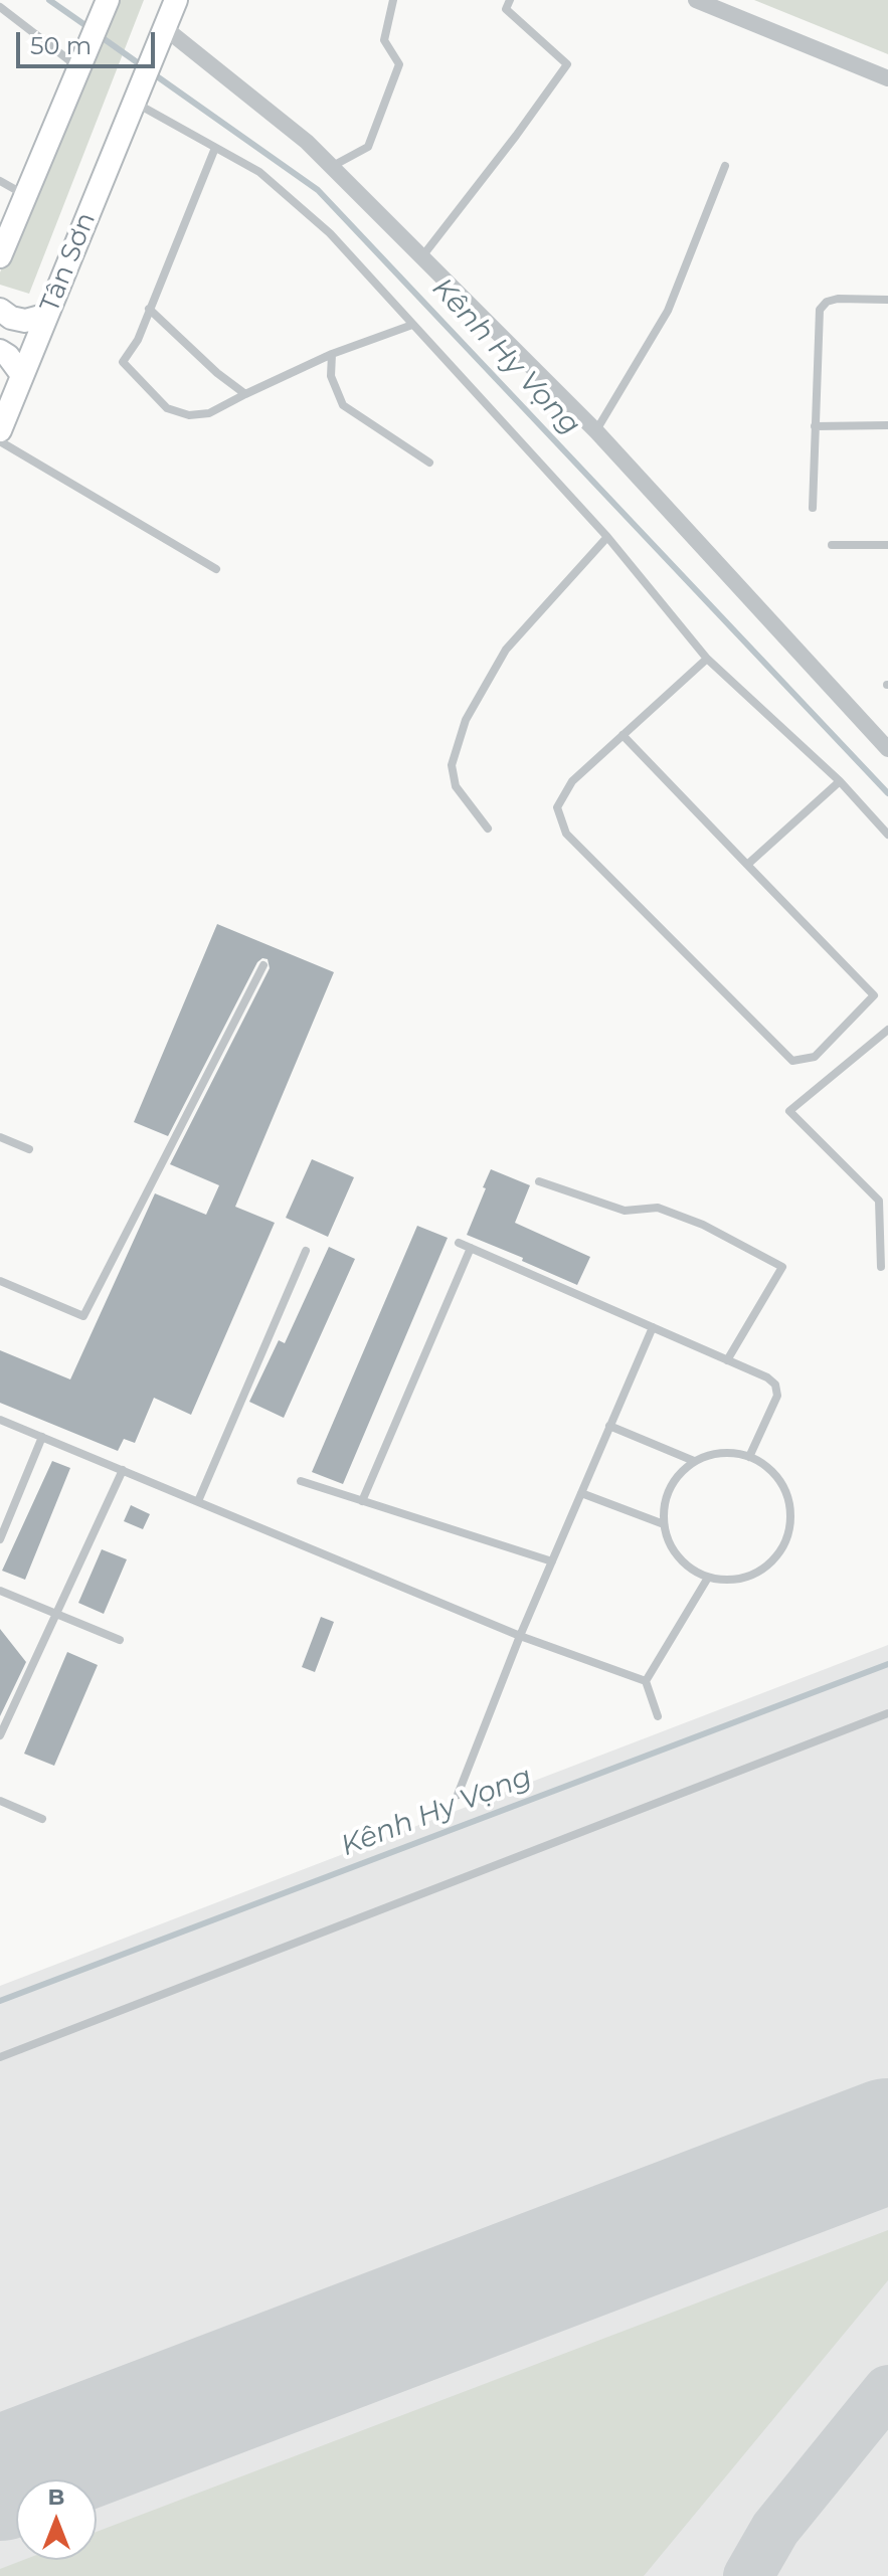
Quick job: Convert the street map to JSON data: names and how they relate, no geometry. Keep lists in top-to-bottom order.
{
  "streets": {
    "street": ["Tân Sơn"]
  },
  "water": ["Kênh Hy Vọng"],
  "scale_bar": "50 m",
  "north": "top"
}
